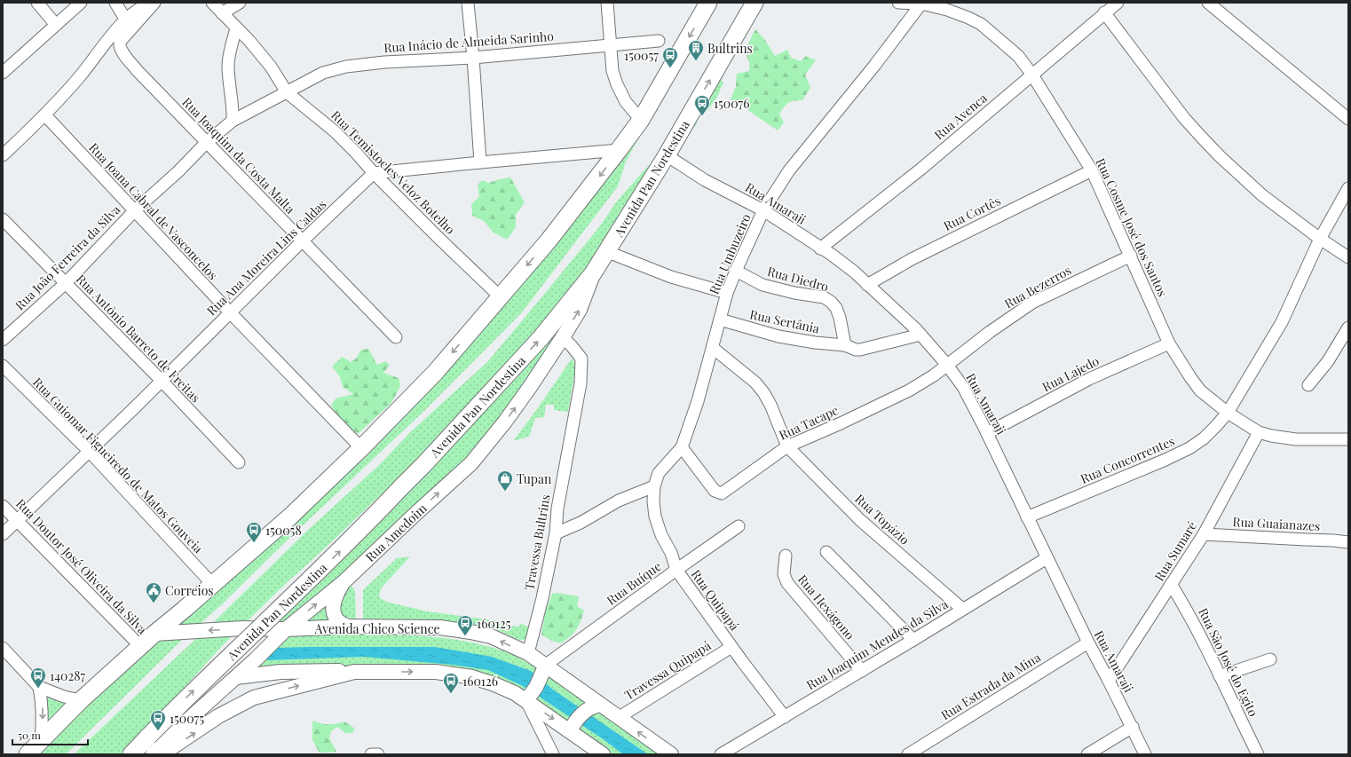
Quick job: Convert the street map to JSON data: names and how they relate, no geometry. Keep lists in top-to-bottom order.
{
  "streets": {
    "highway": ["Avenida Pan Nordestina"],
    "main road": ["Rua Amedoim", "Avenida Chico Science"],
    "street": [
      "Rua Inácio de Almeida Sarinho",
      "Rua Avenca",
      "Rua Joaquim da Costa Malta",
      "Rua Temistocles Veloz Botelho",
      "Rua Amaraji",
      "Rua Joana Cabral de Vasconcelos",
      "Rua Cortês",
      "Rua Cosme José dos Santos",
      "Rua Umbuzeiro",
      "Rua João Ferreira da Silva",
      "Rua Ana Moreira Lins Caldas",
      "Rua Diedro",
      "Rua Bezerros",
      "Rua Sertânia",
      "Rua Antônio Barreto de Freitas",
      "Rua Lajedo",
      "Rua Tacape",
      "Rua Concorrentes",
      "Rua Guiomar Figueiredo de Matos Gouveia",
      "Rua Topázio",
      "Rua Guaianazes",
      "Travessa Bultrins",
      "Rua Sumaré",
      "Rua Doutor José Oliveira da Silva",
      "Rua Buíque",
      "Rua Quipapá",
      "Rua Hexágono",
      "Rua Joaquim Mendes da Silva",
      "Rua São José do Egito",
      "Travessa Quipapá",
      "Rua Estrada da Mina"
    ]
  },
  "crossings": [
    ["Rua Inácio de Almeida Sarinho", "Rua Temistocles Veloz Botelho"],
    ["Rua Inácio de Almeida Sarinho", "Rua João Ferreira da Silva"],
    ["Rua Avenca", "Rua Amaraji"],
    ["Rua Avenca", "Rua Cosme José dos Santos"],
    ["Rua Joaquim da Costa Malta", "Rua João Ferreira da Silva"],
    ["Rua Joaquim da Costa Malta", "Rua Ana Moreira Lins Caldas"],
    ["Rua Temistocles Veloz Botelho", "Rua João Ferreira da Silva"],
    ["Rua Temistocles Veloz Botelho", "Rua Ana Moreira Lins Caldas"],
    ["Avenida Pan Nordestina", "Rua Amaraji"],
    ["Avenida Pan Nordestina", "Rua Amedoim"],
    ["Rua Amaraji", "Rua Cortês"],
    ["Rua Amaraji", "Rua Umbuzeiro"],
    ["Rua Amaraji", "Rua Bezerros"],
    ["Rua Amaraji", "Rua Sertânia"],
    ["Rua Amaraji", "Rua Lajedo"],
    ["Rua Amaraji", "Rua Tacape"],
    ["Rua Amaraji", "Rua Concorrentes"],
    ["Rua Amaraji", "Rua Sumaré"],
    ["Rua Amaraji", "Rua Joaquim Mendes da Silva"],
    ["Rua Amaraji", "Rua Estrada da Mina"],
    ["Rua Joana Cabral de Vasconcelos", "Rua João Ferreira da Silva"],
    ["Rua Joana Cabral de Vasconcelos", "Rua Ana Moreira Lins Caldas"],
    ["Rua Cortês", "Rua Cosme José dos Santos"],
    ["Rua Cosme José dos Santos", "Rua Umbuzeiro"],
    ["Rua Cosme José dos Santos", "Rua Bezerros"],
    ["Rua Cosme José dos Santos", "Rua Lajedo"],
    ["Rua Cosme José dos Santos", "Rua Concorrentes"],
    ["Rua Cosme José dos Santos", "Rua Sumaré"],
    ["Rua Umbuzeiro", "Rua Diedro"],
    ["Rua Umbuzeiro", "Rua Sertânia"],
    ["Rua Umbuzeiro", "Rua Tacape"],
    ["Rua Umbuzeiro", "Rua Quipapá"],
    ["Rua João Ferreira da Silva", "Rua Antônio Barreto de Freitas"],
    ["Rua Ana Moreira Lins Caldas", "Rua Antônio Barreto de Freitas"],
    ["Rua Ana Moreira Lins Caldas", "Rua Guiomar Figueiredo de Matos Gouveia"],
    ["Rua Ana Moreira Lins Caldas", "Rua Doutor José Oliveira da Silva"],
    ["Rua Diedro", "Rua Sertânia"],
    ["Rua Bezerros", "Rua Tacape"],
    ["Rua Tacape", "Rua Topázio"],
    ["Rua Topázio", "Rua Joaquim Mendes da Silva"],
    ["Rua Guaianazes", "Rua Sumaré"],
    ["Rua Amedoim", "Travessa Bultrins"],
    ["Rua Amedoim", "Avenida Chico Science"],
    ["Travessa Bultrins", "Avenida Chico Science"],
    ["Rua Sumaré", "Rua São José do Egito"],
    ["Rua Buíque", "Rua Quipapá"],
    ["Rua Buíque", "Avenida Chico Science"],
    ["Rua Quipapá", "Rua Joaquim Mendes da Silva"],
    ["Rua Quipapá", "Travessa Quipapá"],
    ["Rua Hexágono", "Rua Joaquim Mendes da Silva"],
    ["Avenida Chico Science", "Travessa Quipapá"]
  ],
  "one_way": ["Rua Amedoim"],
  "places": {
    "building": ["Bultrins"],
    "bus stop": [
      "150057",
      "150076",
      "150058",
      "160125",
      "140287",
      "160126",
      "150075"
    ],
    "shop": ["Tupan"],
    "public building": ["Correios"]
  },
  "scale_bar": "50 m"
}
